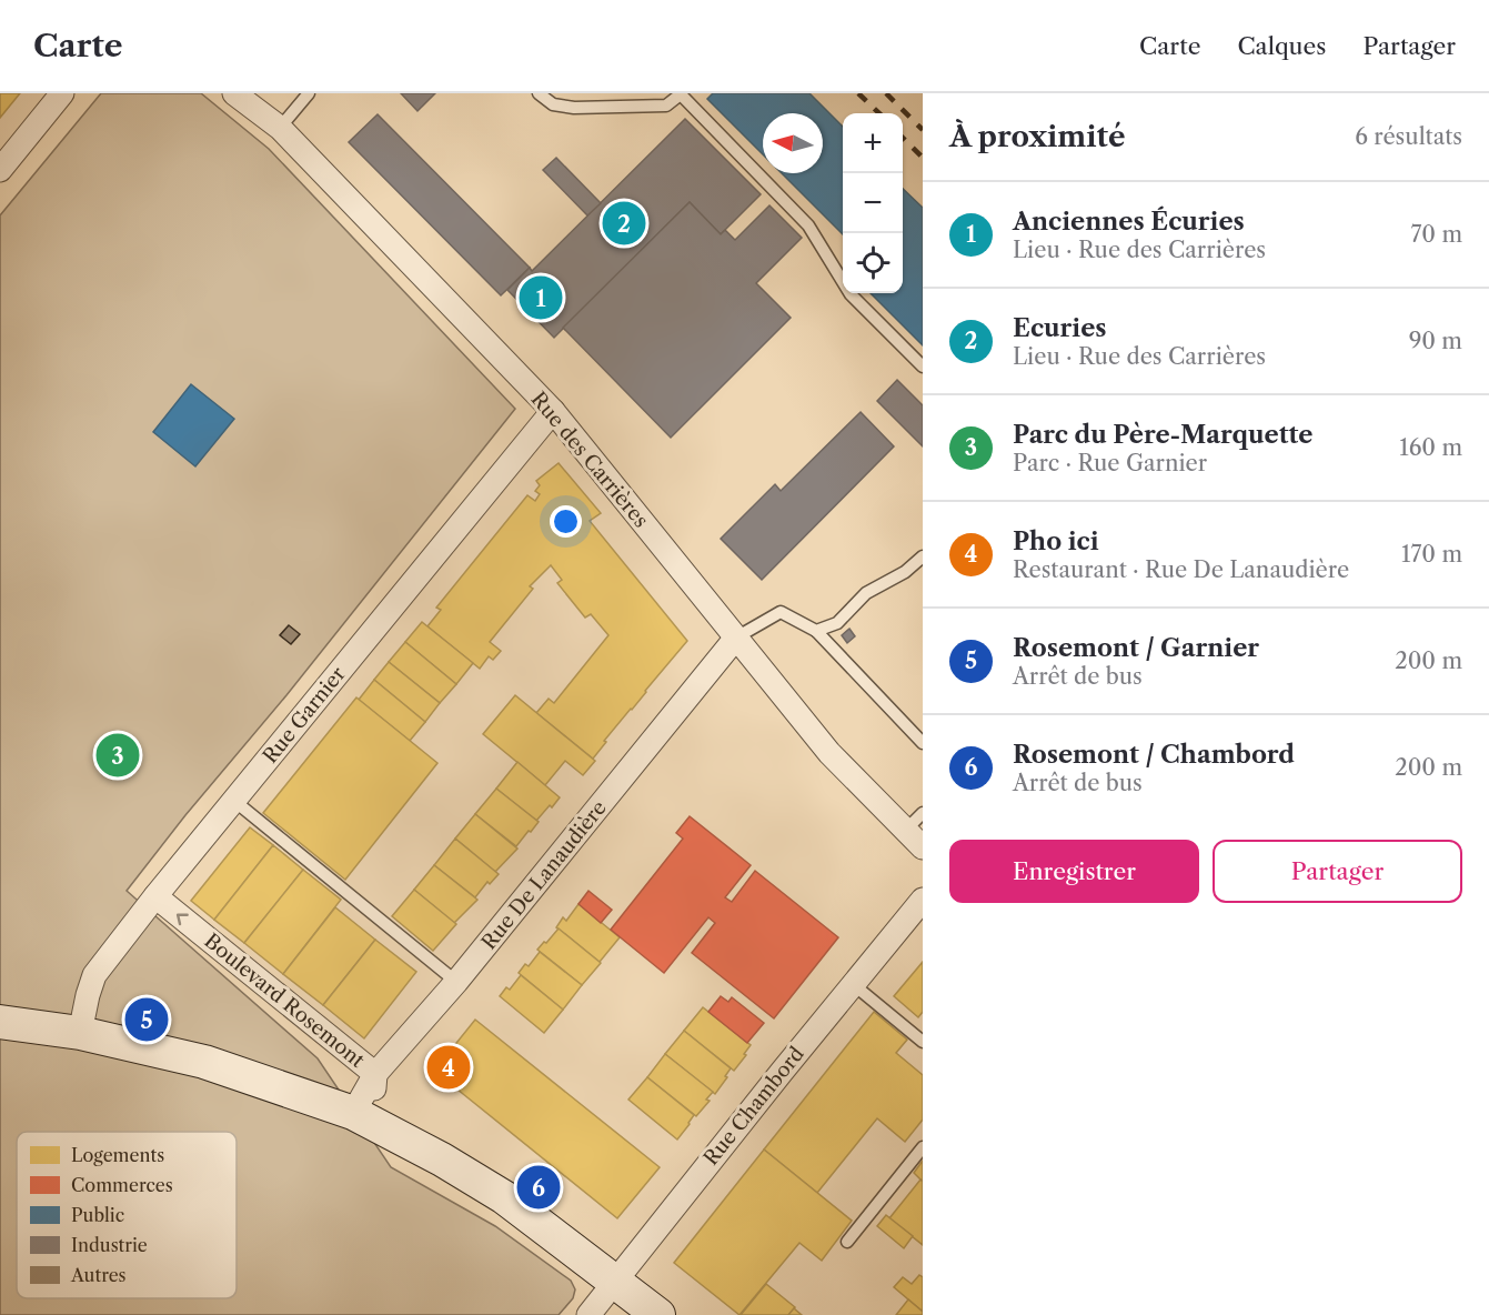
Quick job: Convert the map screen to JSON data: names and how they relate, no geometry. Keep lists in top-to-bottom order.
{
  "streets": {
    "street": [
      "Rue des Carrières",
      "Rue Garnier",
      "Rue De Lanaudière",
      "Boulevard Rosemont",
      "Rue Chambord"
    ]
  },
  "crossings": [
    ["Rue des Carrières", "Rue Garnier"],
    ["Rue des Carrières", "Rue De Lanaudière"],
    ["Rue Garnier", "Boulevard Rosemont"],
    ["Rue De Lanaudière", "Boulevard Rosemont"]
  ],
  "one_way": ["Boulevard Rosemont"],
  "legend": [
    "Logements",
    "Commerces",
    "Public",
    "Industrie",
    "Autres"
  ],
  "north": "left",
  "page": {
    "header": "Carte",
    "nav": ["Carte", "Calques", "Partager"],
    "heading": ["À proximité", "6 résultats"],
    "map_buttons": ["+", "−"],
    "list": [
      {
        "mark": "1",
        "name": "Anciennes Écuries",
        "note": "Lieu · Rue des Carrières",
        "value": "70 m"
      },
      {
        "mark": "2",
        "name": "Ecuries",
        "note": "Lieu · Rue des Carrières",
        "value": "90 m"
      },
      {
        "mark": "3",
        "name": "Parc du Père-Marquette",
        "note": "Parc · Rue Garnier",
        "value": "160 m"
      },
      {
        "mark": "4",
        "name": "Pho ici",
        "note": "Restaurant · Rue De Lanaudière",
        "value": "170 m"
      },
      {
        "mark": "5",
        "name": "Rosemont / Garnier",
        "note": "Arrêt de bus",
        "value": "200 m"
      },
      {
        "mark": "6",
        "name": "Rosemont / Chambord",
        "note": "Arrêt de bus",
        "value": "200 m"
      }
    ],
    "pins": [
      "2",
      "1",
      "3",
      "5",
      "4",
      "6"
    ],
    "buttons": ["Enregistrer", "Partager"]
  }
}
